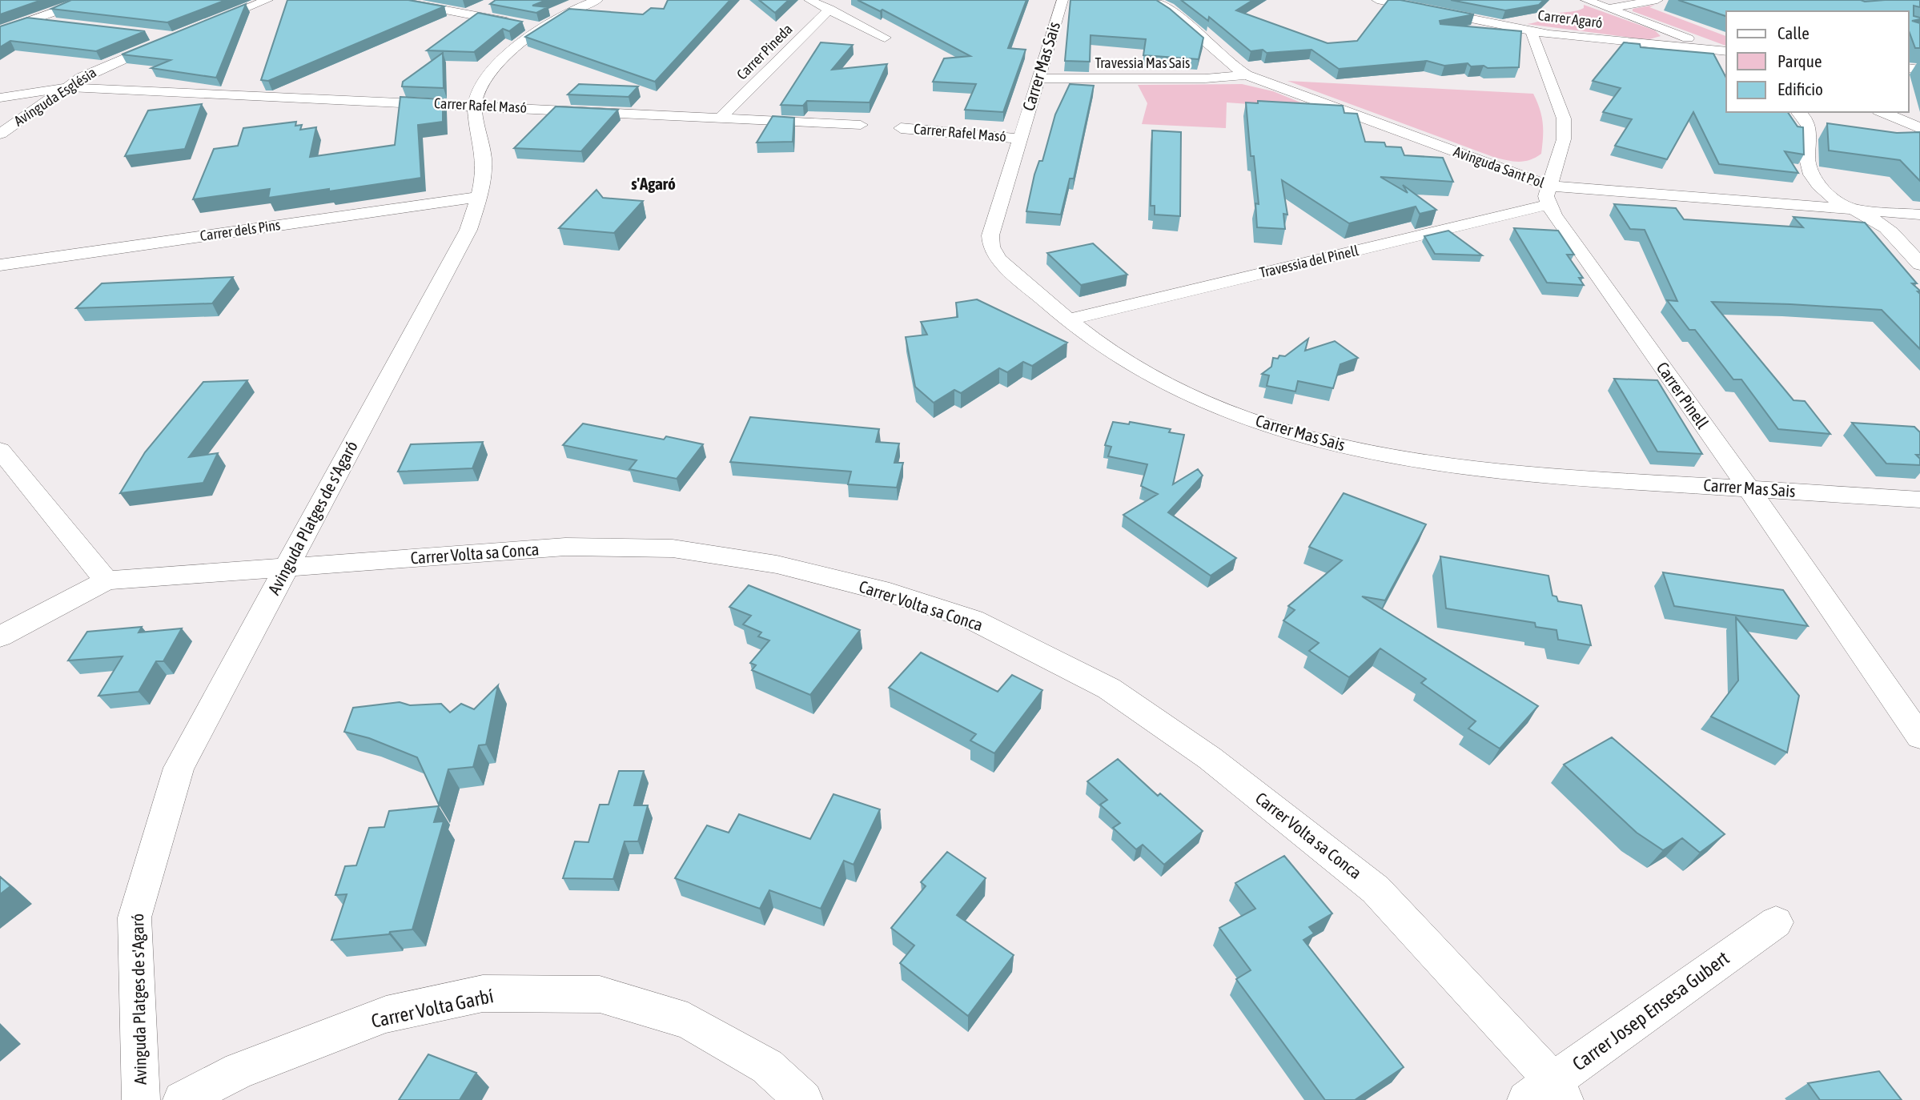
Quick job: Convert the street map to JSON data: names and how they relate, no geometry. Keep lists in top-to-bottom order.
{
  "streets": {
    "street": [
      "Carrer Agaró",
      "Carrer Pineda",
      "Travessia Mas Sais",
      "Carrer Mas Sais",
      "Avinguda Església",
      "Carrer Rafel Masó",
      "Avinguda Sant Pol",
      "Carrer dels Pins",
      "Travessia del Pinell",
      "Carrer Pinell",
      "Avinguda Platges de s'Agaró",
      "Carrer Volta sa Conca",
      "Carrer Volta Garbí",
      "Carrer Josep Ensesa Gubert"
    ]
  },
  "crossings": [
    ["Carrer Pineda", "Carrer Rafel Masó"],
    ["Travessia Mas Sais", "Carrer Mas Sais"],
    ["Travessia Mas Sais", "Avinguda Sant Pol"],
    ["Carrer Mas Sais", "Carrer Rafel Masó"],
    ["Carrer Mas Sais", "Travessia del Pinell"],
    ["Carrer Mas Sais", "Carrer Pinell"],
    ["Avinguda Església", "Carrer Rafel Masó"],
    ["Carrer Rafel Masó", "Avinguda Platges de s'Agaró"],
    ["Avinguda Sant Pol", "Travessia del Pinell"],
    ["Avinguda Sant Pol", "Carrer Pinell"],
    ["Carrer dels Pins", "Avinguda Platges de s'Agaró"],
    ["Travessia del Pinell", "Carrer Pinell"],
    ["Avinguda Platges de s'Agaró", "Carrer Volta sa Conca"],
    ["Carrer Volta sa Conca", "Carrer Josep Ensesa Gubert"]
  ],
  "districts": ["s'Agaró"],
  "legend": ["Calle", "Parque", "Edificio"]
}
